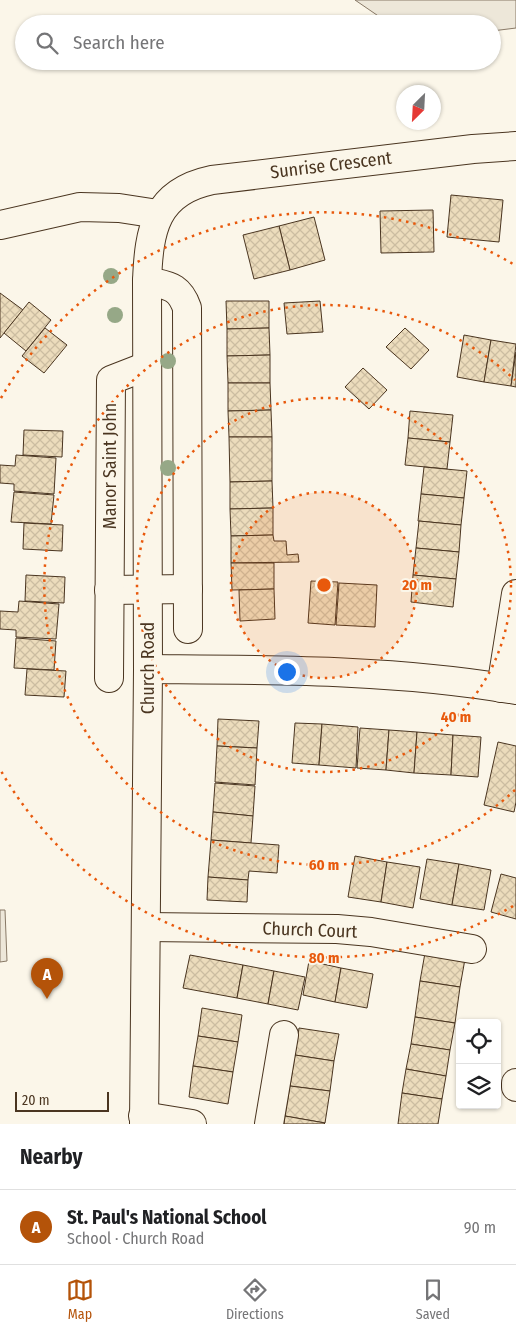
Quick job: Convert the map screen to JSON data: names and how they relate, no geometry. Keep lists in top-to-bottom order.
{
  "streets": {
    "street": [
      "Sunrise Crescent",
      "Manor Saint John",
      "Church Road",
      "Church Court"
    ]
  },
  "crossings": [
    ["Sunrise Crescent", "Church Road"],
    ["Manor Saint John", "Church Road"],
    ["Church Road", "Church Court"]
  ],
  "scale_bar": "20 m",
  "north": "bottom left",
  "page": {
    "search": "Search here",
    "pins": "A",
    "scale": "20 m",
    "heading": "Nearby",
    "list": [
      {
        "mark": "A",
        "name": "St. Paul's National School",
        "note": "School · Church Road",
        "value": "90 m"
      }
    ],
    "nav": ["Map", "Directions", "Saved"]
  },
  "rings": [
    "20 m",
    "40 m",
    "60 m",
    "80 m"
  ]
}
